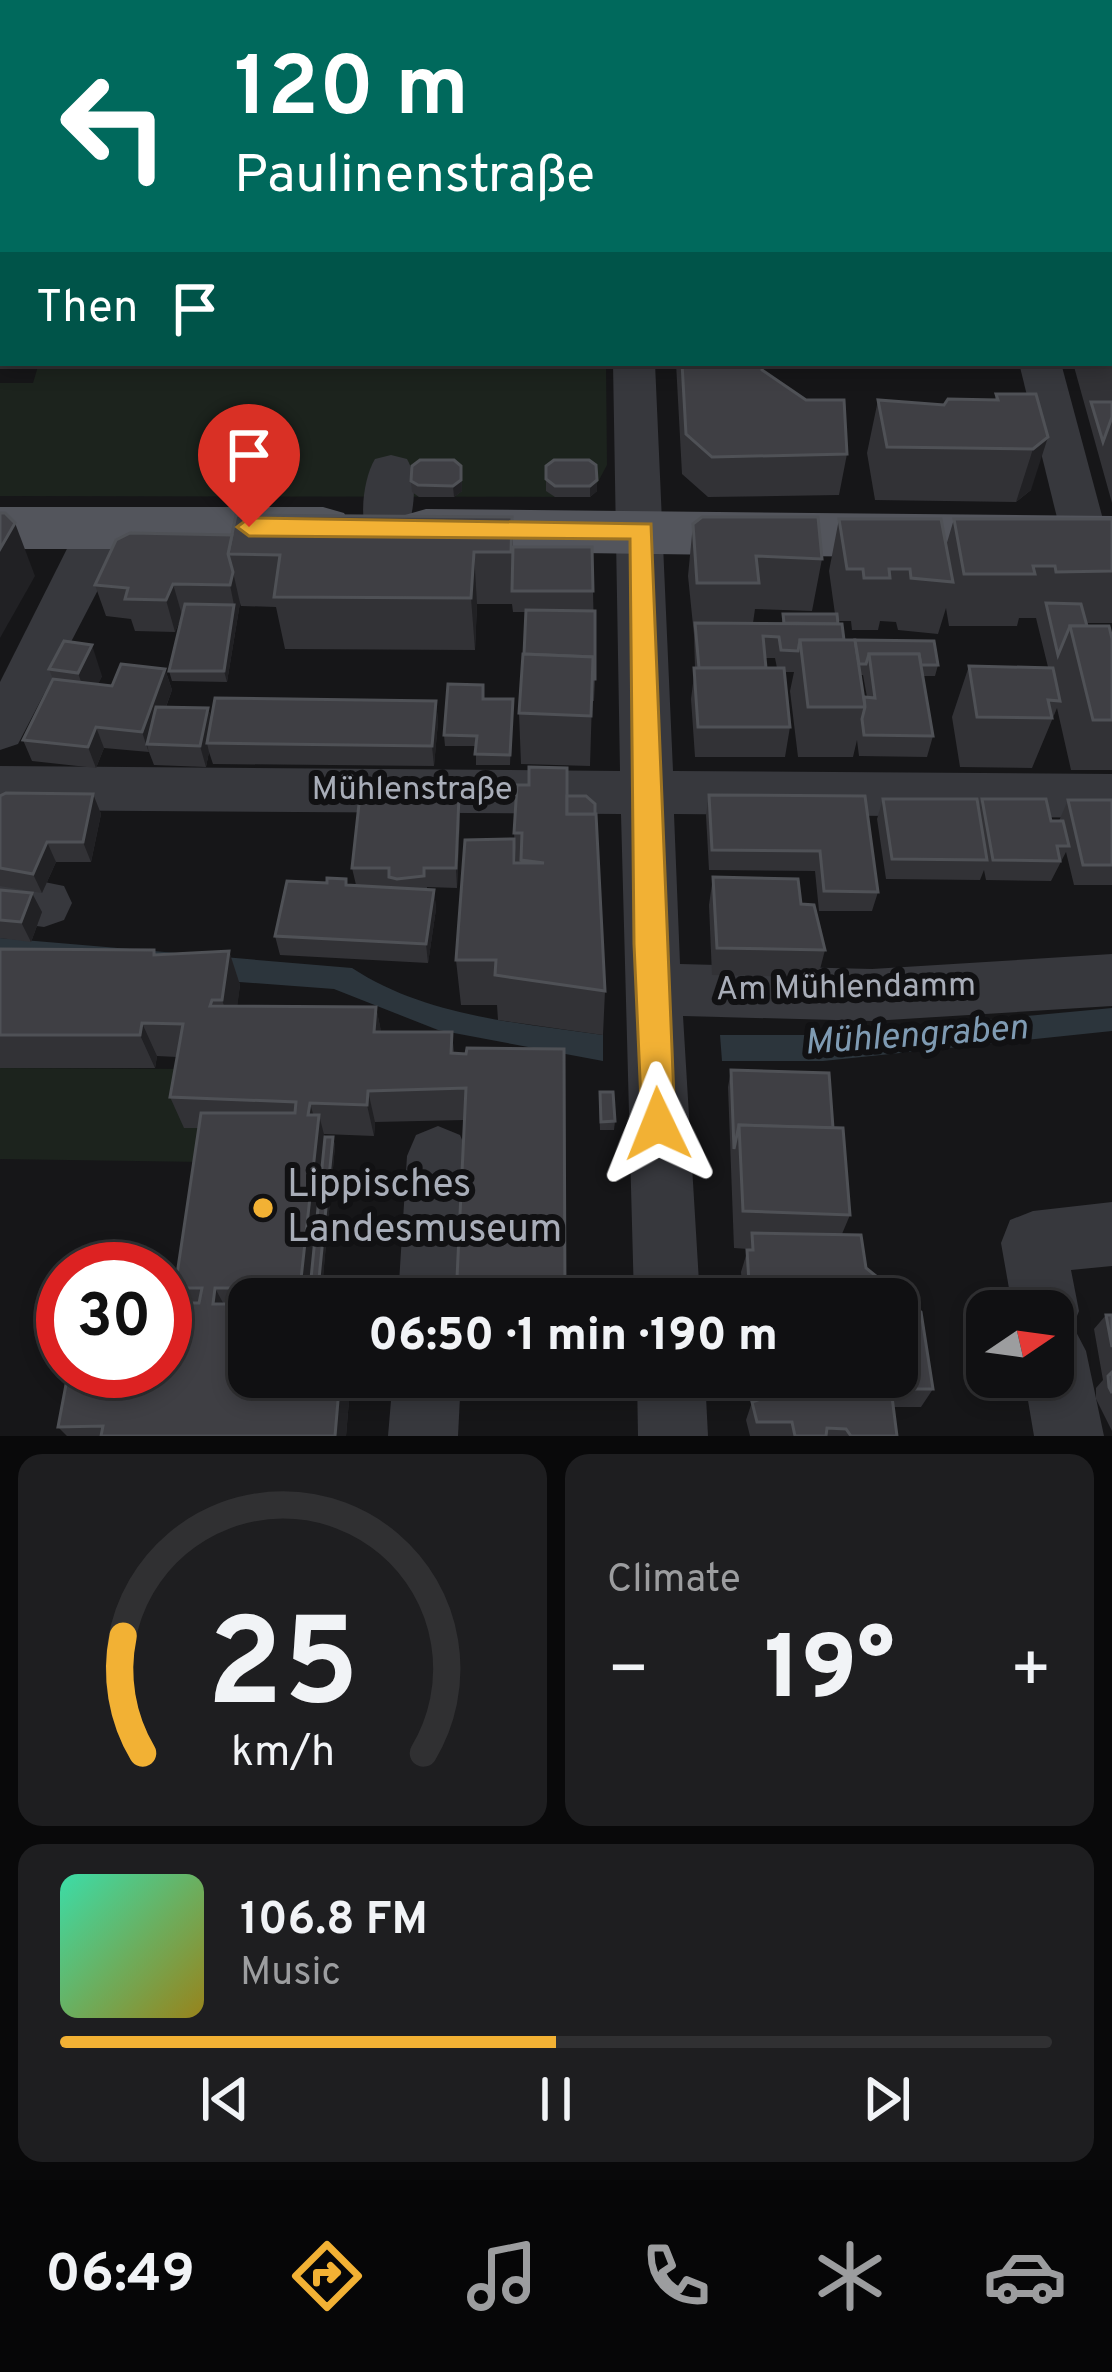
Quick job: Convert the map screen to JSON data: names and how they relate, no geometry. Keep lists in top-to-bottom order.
{
  "streets": {
    "street": ["Mühlenstraße", "Am Mühlendamm"]
  },
  "water": ["Mühlengraben"],
  "places": ["Lippisches Landesmuseum"],
  "north": "right",
  "page": {
    "turn": ["120 m", "Paulinenstraße"],
    "then": "Then",
    "limit": "30",
    "trip": "06:50 · 1 min · 190 m",
    "tile": "Climate",
    "heat": ["−", "19°", "+"],
    "song": ["106.8 FM", "Music"],
    "tabs": "06:49",
    "gauge": ["25", "km/h"]
  }
}
